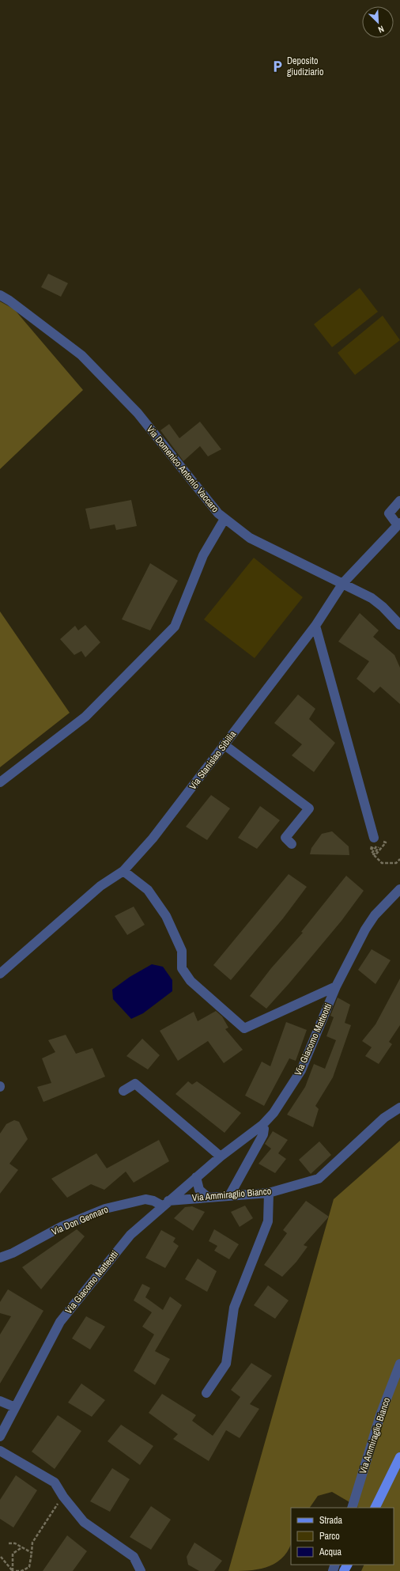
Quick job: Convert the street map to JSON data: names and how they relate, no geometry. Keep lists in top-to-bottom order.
{
  "streets": {
    "street": [
      "Via Domenico Antonio Vaccaro",
      "Via Stanislao Sibilia",
      "Via Giacomo Matteotti",
      "Via Ammiraglio Bianco",
      "Via Don Gennaro"
    ]
  },
  "crossings": [
    ["Via Domenico Antonio Vaccaro", "Via Stanislao Sibilia"],
    ["Via Stanislao Sibilia", "Via Giacomo Matteotti"],
    ["Via Giacomo Matteotti", "Via Ammiraglio Bianco"],
    ["Via Giacomo Matteotti", "Via Don Gennaro"],
    ["Via Ammiraglio Bianco", "Via Don Gennaro"]
  ],
  "places": {
    "parking": ["Deposito giudiziario"]
  },
  "legend": ["Strada", "Parco", "Acqua"],
  "north": "bottom right"
}
